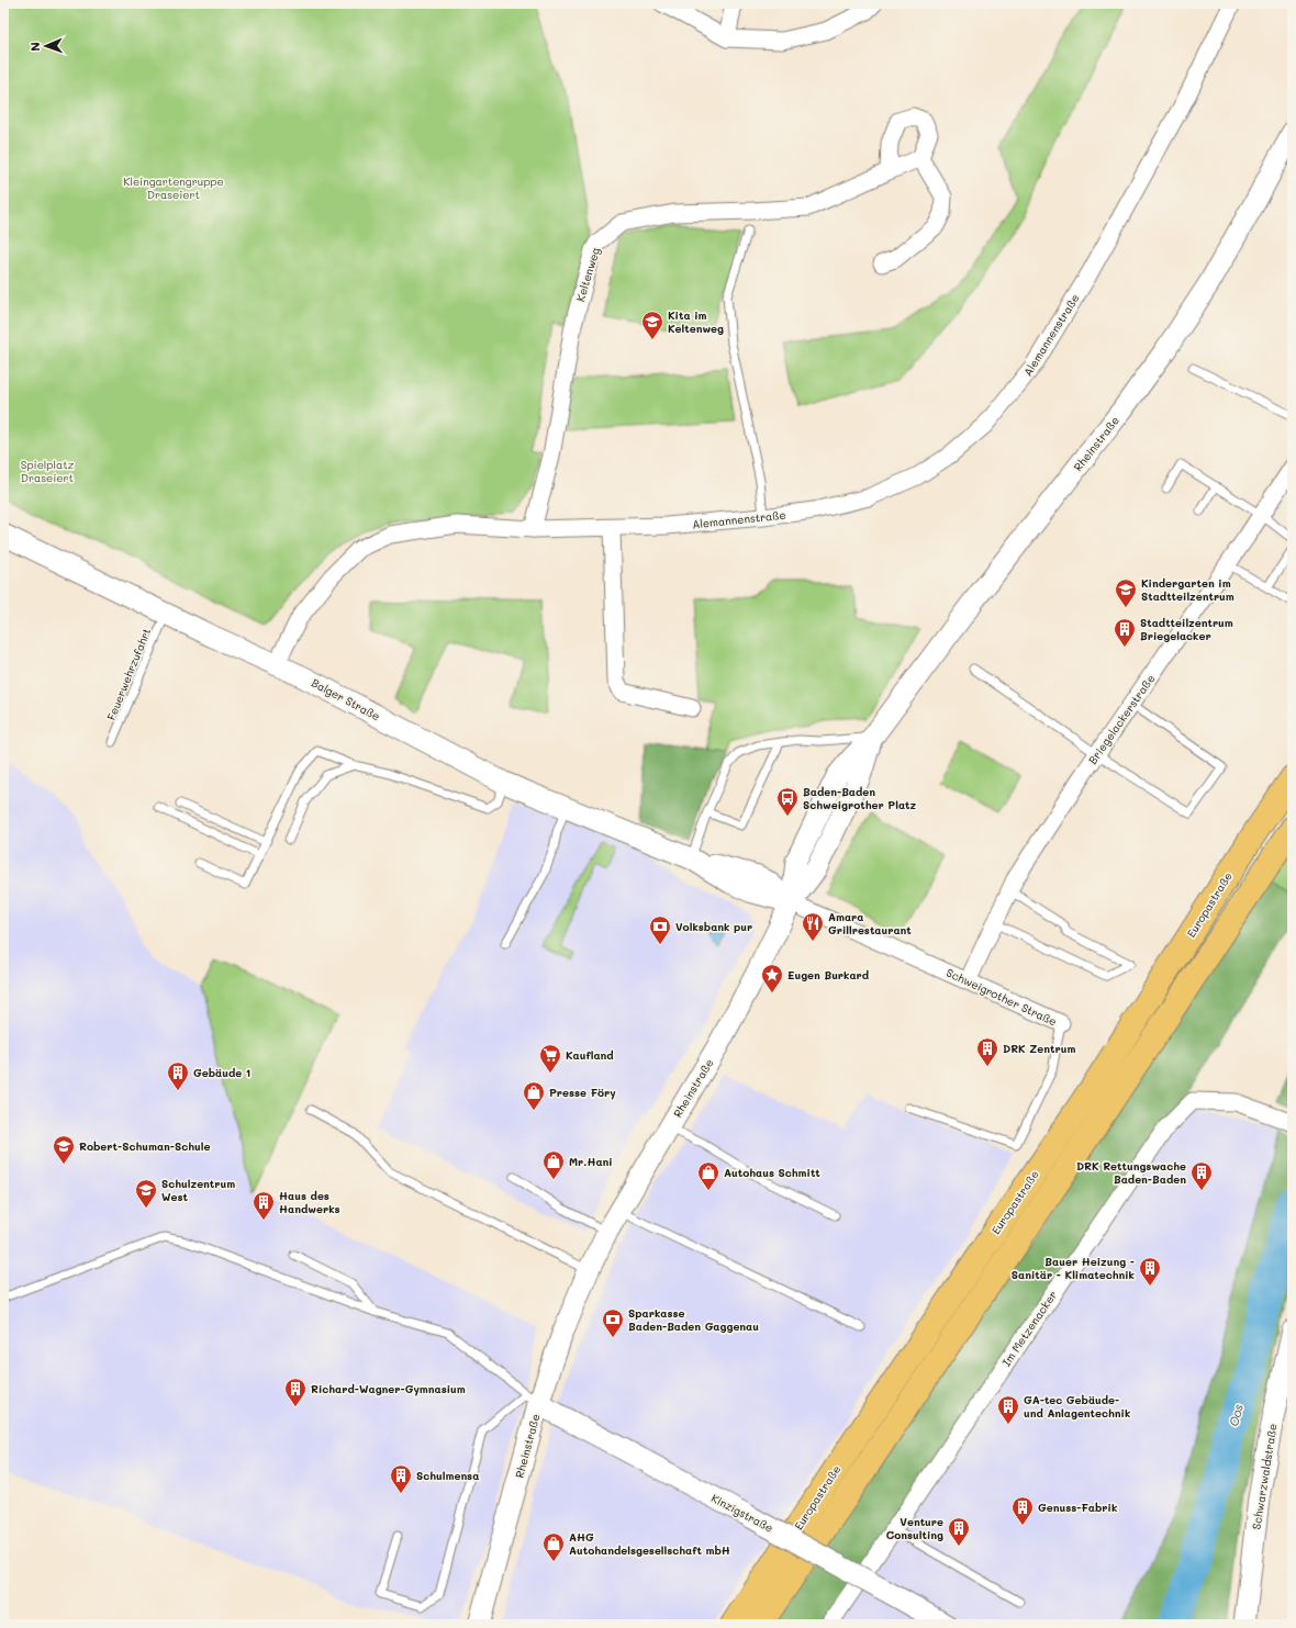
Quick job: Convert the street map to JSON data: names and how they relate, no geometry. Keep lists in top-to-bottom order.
{
  "streets": {
    "main road": ["Europastraße"],
    "street": [
      "Keltenweg",
      "Alemannenstraße",
      "Rheinstraße",
      "Balger Straße",
      "Briegelackerstraße",
      "Schweigrother Straße",
      "Im Metzenacker",
      "Schwarzwaldstraße",
      "Kinzigstraße"
    ],
    "lane": ["Feuerwehrzufahrt"]
  },
  "crossings": [
    ["Keltenweg", "Alemannenstraße"],
    ["Alemannenstraße", "Balger Straße"],
    ["Rheinstraße", "Balger Straße"],
    ["Rheinstraße", "Schweigrother Straße"],
    ["Rheinstraße", "Kinzigstraße"],
    ["Feuerwehrzufahrt", "Balger Straße"],
    ["Balger Straße", "Schweigrother Straße"],
    ["Briegelackerstraße", "Schweigrother Straße"]
  ],
  "water": ["Oos"],
  "parks": ["Kleingartengruppe Draseiert", "Spielplatz Draseiert"],
  "places": {
    "school or university": [
      "Kita im Keltenweg",
      "Kindergarten im Stadtteilzentrum",
      "Robert-Schuman-Schule",
      "Schulzentrum West"
    ],
    "building": [
      "Stadtteilzentrum Briegelacker",
      "DRK Zentrum",
      "Gebäude 1",
      "DRK Rettungswache Baden-Baden",
      "Haus des Handwerks",
      "Bauer Heizung - Sanitär - Klimatechnik",
      "Richard-Wagner-Gymnasium",
      "GA-tec Gebäude- und Anlagentechnik",
      "Schulmensa",
      "Genuss-Fabrik",
      "Venture Consulting"
    ],
    "bus stop": ["Baden-Baden Schweigrother Platz"],
    "restaurant": ["Amara Grillrestaurant"],
    "bank": ["Volksbank pur", "Sparkasse Baden-Baden Gaggenau"],
    "place": ["Eugen Burkard"],
    "supermarket": ["Kaufland"],
    "shop": [
      "Presse Föry",
      "Mr.Hani",
      "Autohaus Schmitt",
      "AHG Autohandelsgesellschaft mbH"
    ]
  },
  "north": "left"
}
